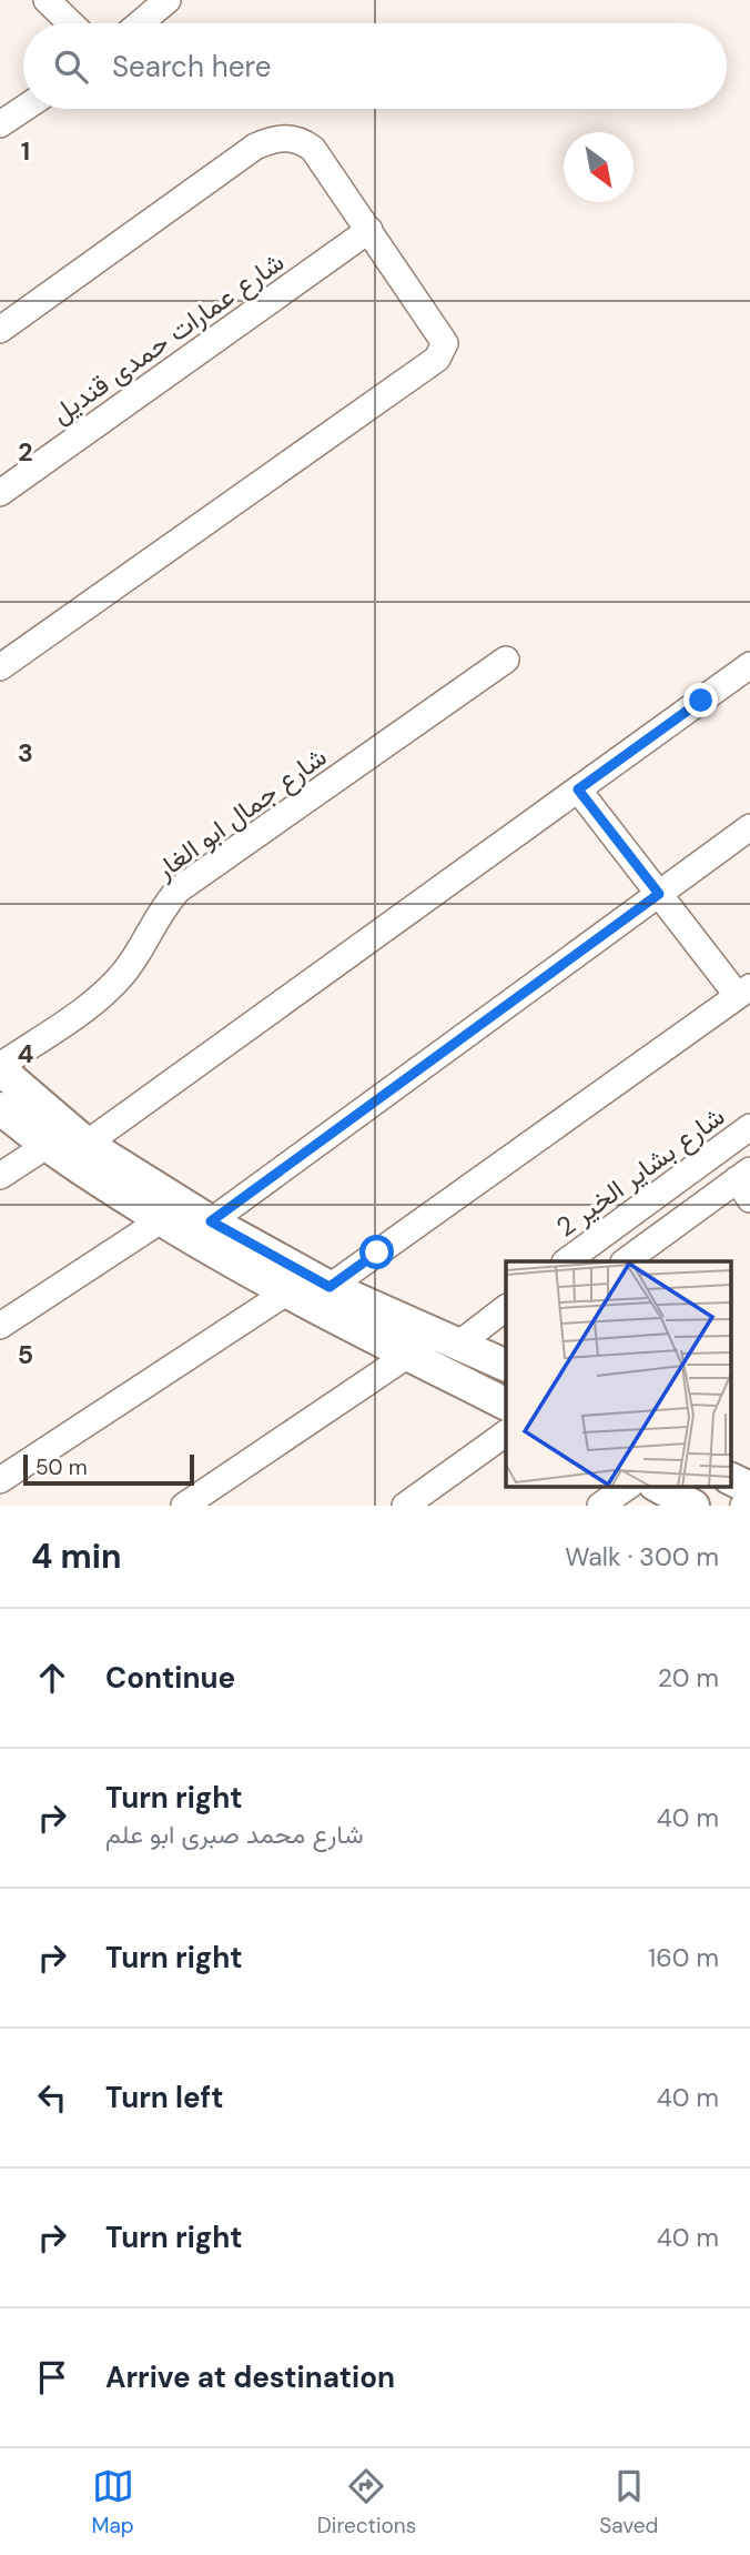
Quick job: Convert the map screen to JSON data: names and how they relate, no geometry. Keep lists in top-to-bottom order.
{
  "streets": {
    "street": ["شارع عمارات حمدى قنديل", "شارع جمال ابو الغار", "شارع بشاير الخير 2"]
  },
  "scale_bar": "50 m",
  "north": "bottom right",
  "page": {
    "search": "Search here",
    "scale": "50 m",
    "heading": ["4 min", "Walk · 300 m"],
    "list": [
      ["Continue", "20 m"],
      ["Turn right", "شارع محمد صبرى ابو علم", "40 m"],
      ["Turn right", "160 m"],
      ["Turn left", "40 m"],
      ["Turn right", "40 m"],
      "Arrive at destination"
    ],
    "nav": ["Map", "Directions", "Saved"]
  },
  "grid": {
    "rows": [
      "1",
      "2",
      "3",
      "4",
      "5"
    ]
  }
}
